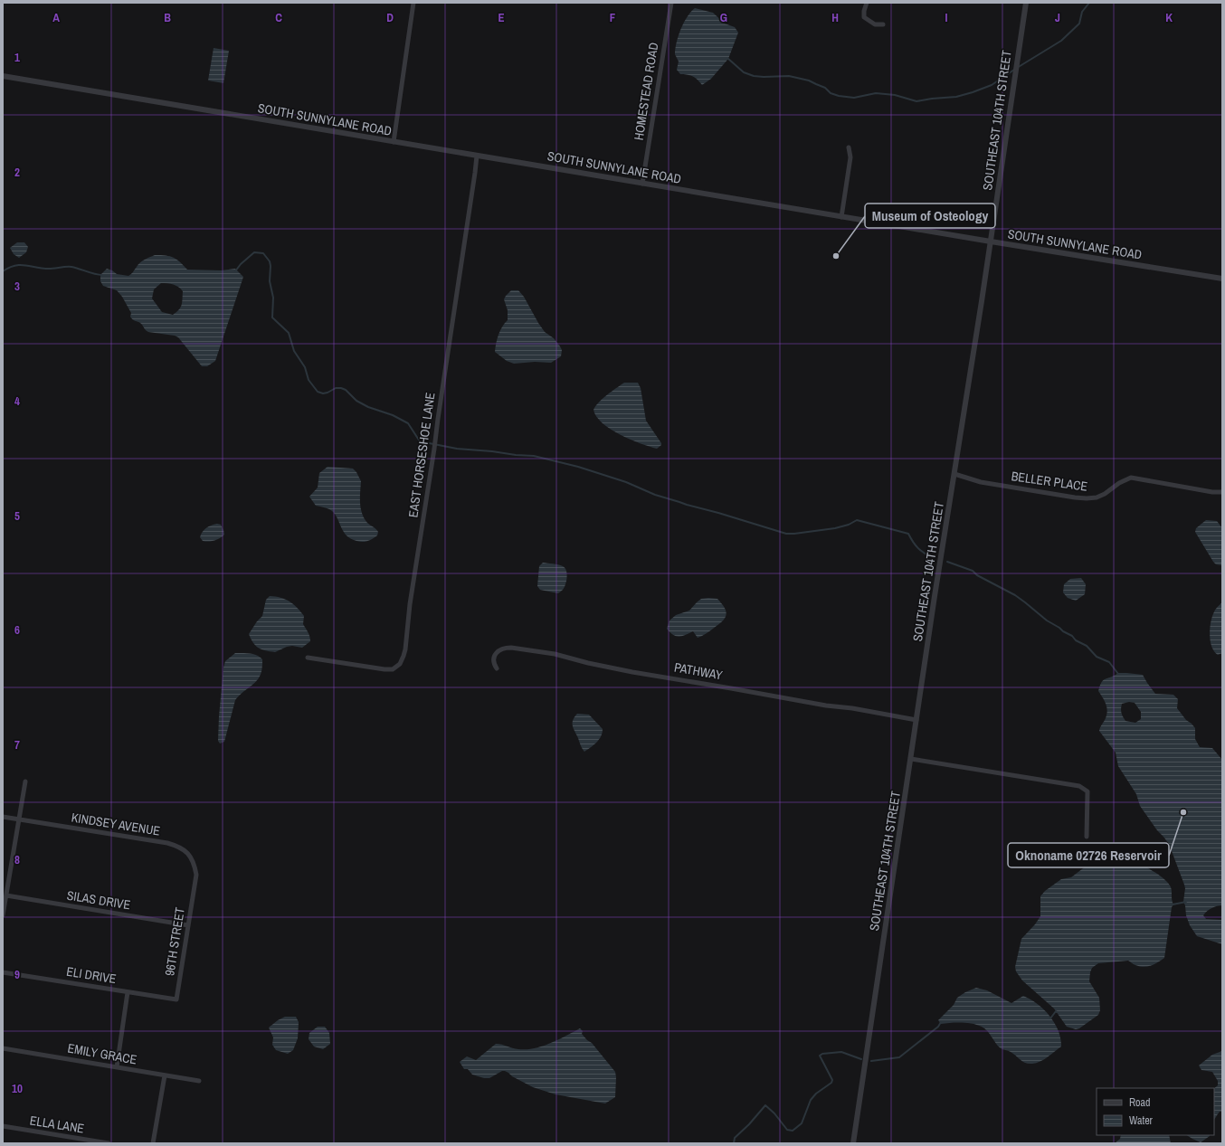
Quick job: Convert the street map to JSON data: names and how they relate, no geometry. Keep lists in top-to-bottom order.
{
  "streets": {
    "street": [
      "HOMESTEAD ROAD",
      "SOUTH SUNNYLANE ROAD",
      "SOUTHEAST 104TH STREET",
      "EAST HORSESHOE LANE",
      "BELLER PLACE",
      "PATHWAY",
      "KINDSEY AVENUE",
      "SILAS DRIVE",
      "96TH STREET",
      "ELI DRIVE",
      "EMILY GRACE",
      "ELLA LANE"
    ]
  },
  "crossings": [
    ["HOMESTEAD ROAD", "SOUTH SUNNYLANE ROAD"],
    ["SOUTH SUNNYLANE ROAD", "SOUTHEAST 104TH STREET"],
    ["SOUTH SUNNYLANE ROAD", "EAST HORSESHOE LANE"],
    ["SOUTHEAST 104TH STREET", "BELLER PLACE"],
    ["SOUTHEAST 104TH STREET", "PATHWAY"],
    ["KINDSEY AVENUE", "96TH STREET"],
    ["SILAS DRIVE", "96TH STREET"],
    ["96TH STREET", "ELI DRIVE"]
  ],
  "places": ["Museum of Osteology", "Oknoname 02726 Reservoir"],
  "legend": ["Road", "Water"],
  "grid": {
    "columns": [
      "A",
      "B",
      "C",
      "D",
      "E",
      "F",
      "G",
      "H",
      "I",
      "J",
      "K"
    ],
    "rows": [
      "1",
      "2",
      "3",
      "4",
      "5",
      "6",
      "7",
      "8",
      "9",
      "10"
    ]
  }
}
